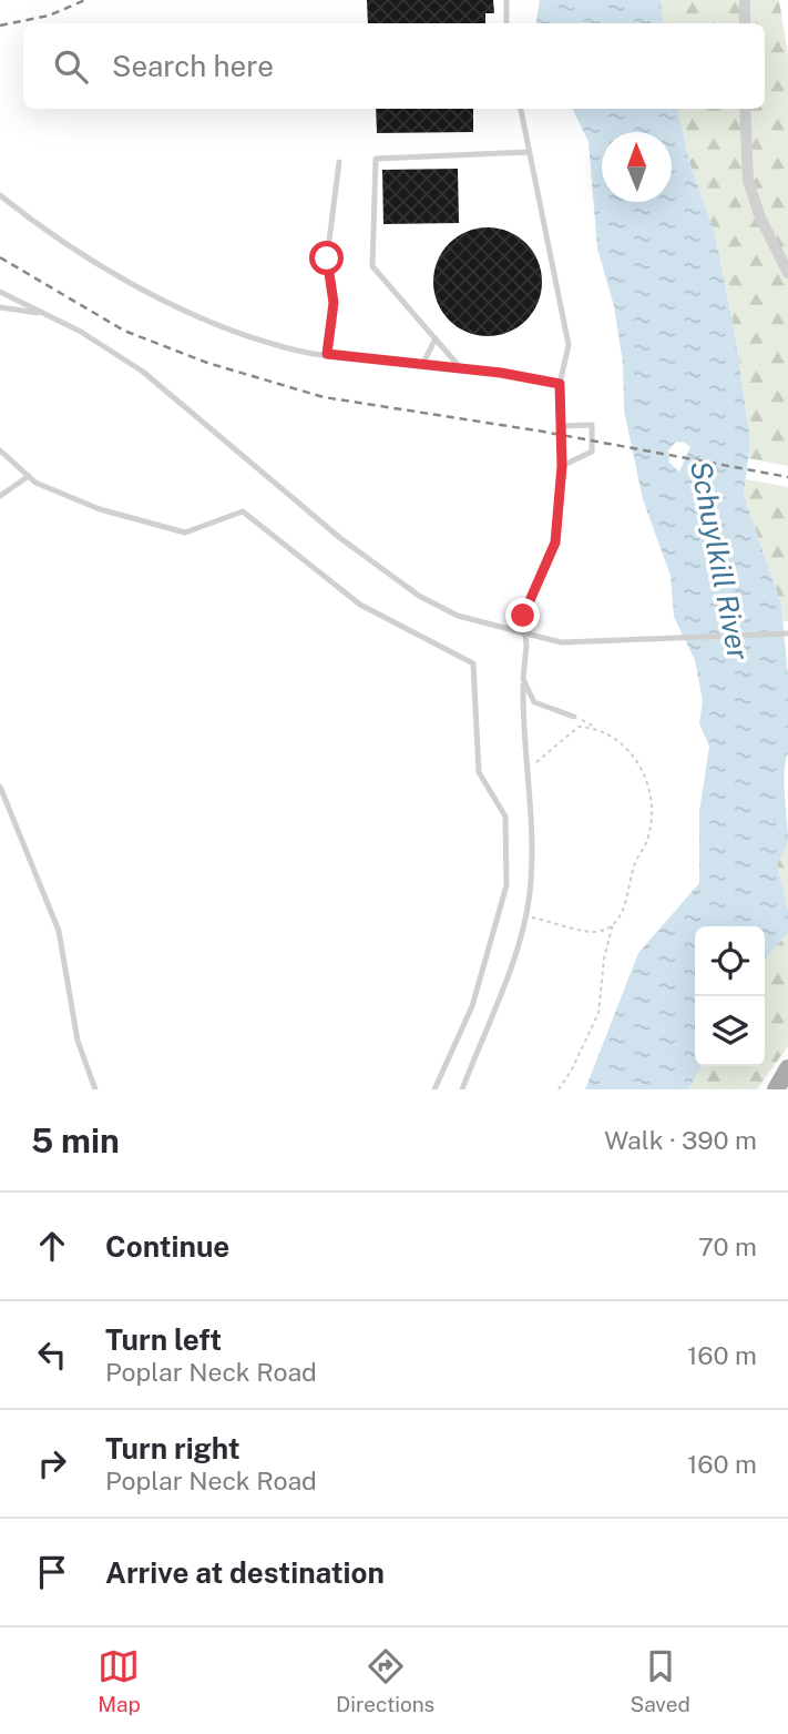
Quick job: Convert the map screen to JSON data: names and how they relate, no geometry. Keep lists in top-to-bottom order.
{
  "water": ["Schuylkill River"],
  "north": "top",
  "page": {
    "search": "Search here",
    "heading": ["5 min", "Walk · 390 m"],
    "list": [
      ["Continue", "70 m"],
      ["Turn left", "Poplar Neck Road", "160 m"],
      ["Turn right", "Poplar Neck Road", "160 m"],
      "Arrive at destination"
    ],
    "nav": ["Map", "Directions", "Saved"]
  }
}
